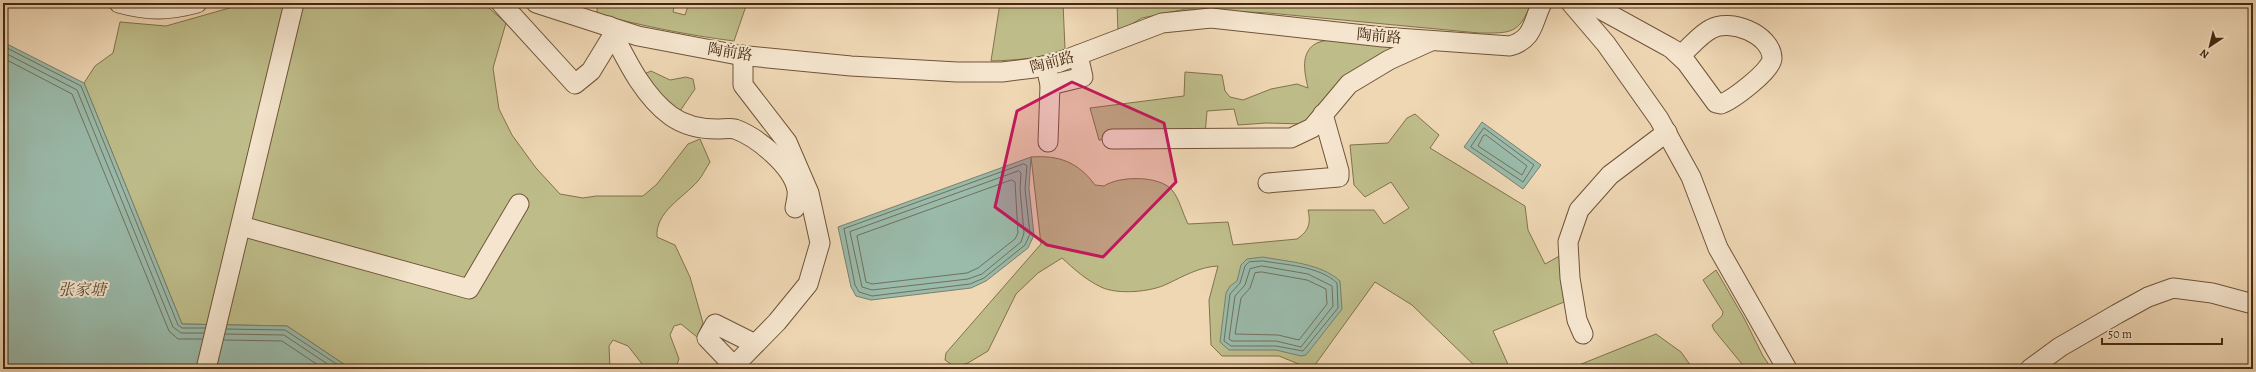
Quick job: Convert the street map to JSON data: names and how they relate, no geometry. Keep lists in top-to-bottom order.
{
  "streets": {
    "street": ["陶前路"]
  },
  "water": ["张家塘"],
  "scale_bar": "50 m",
  "north": "bottom left"
}
